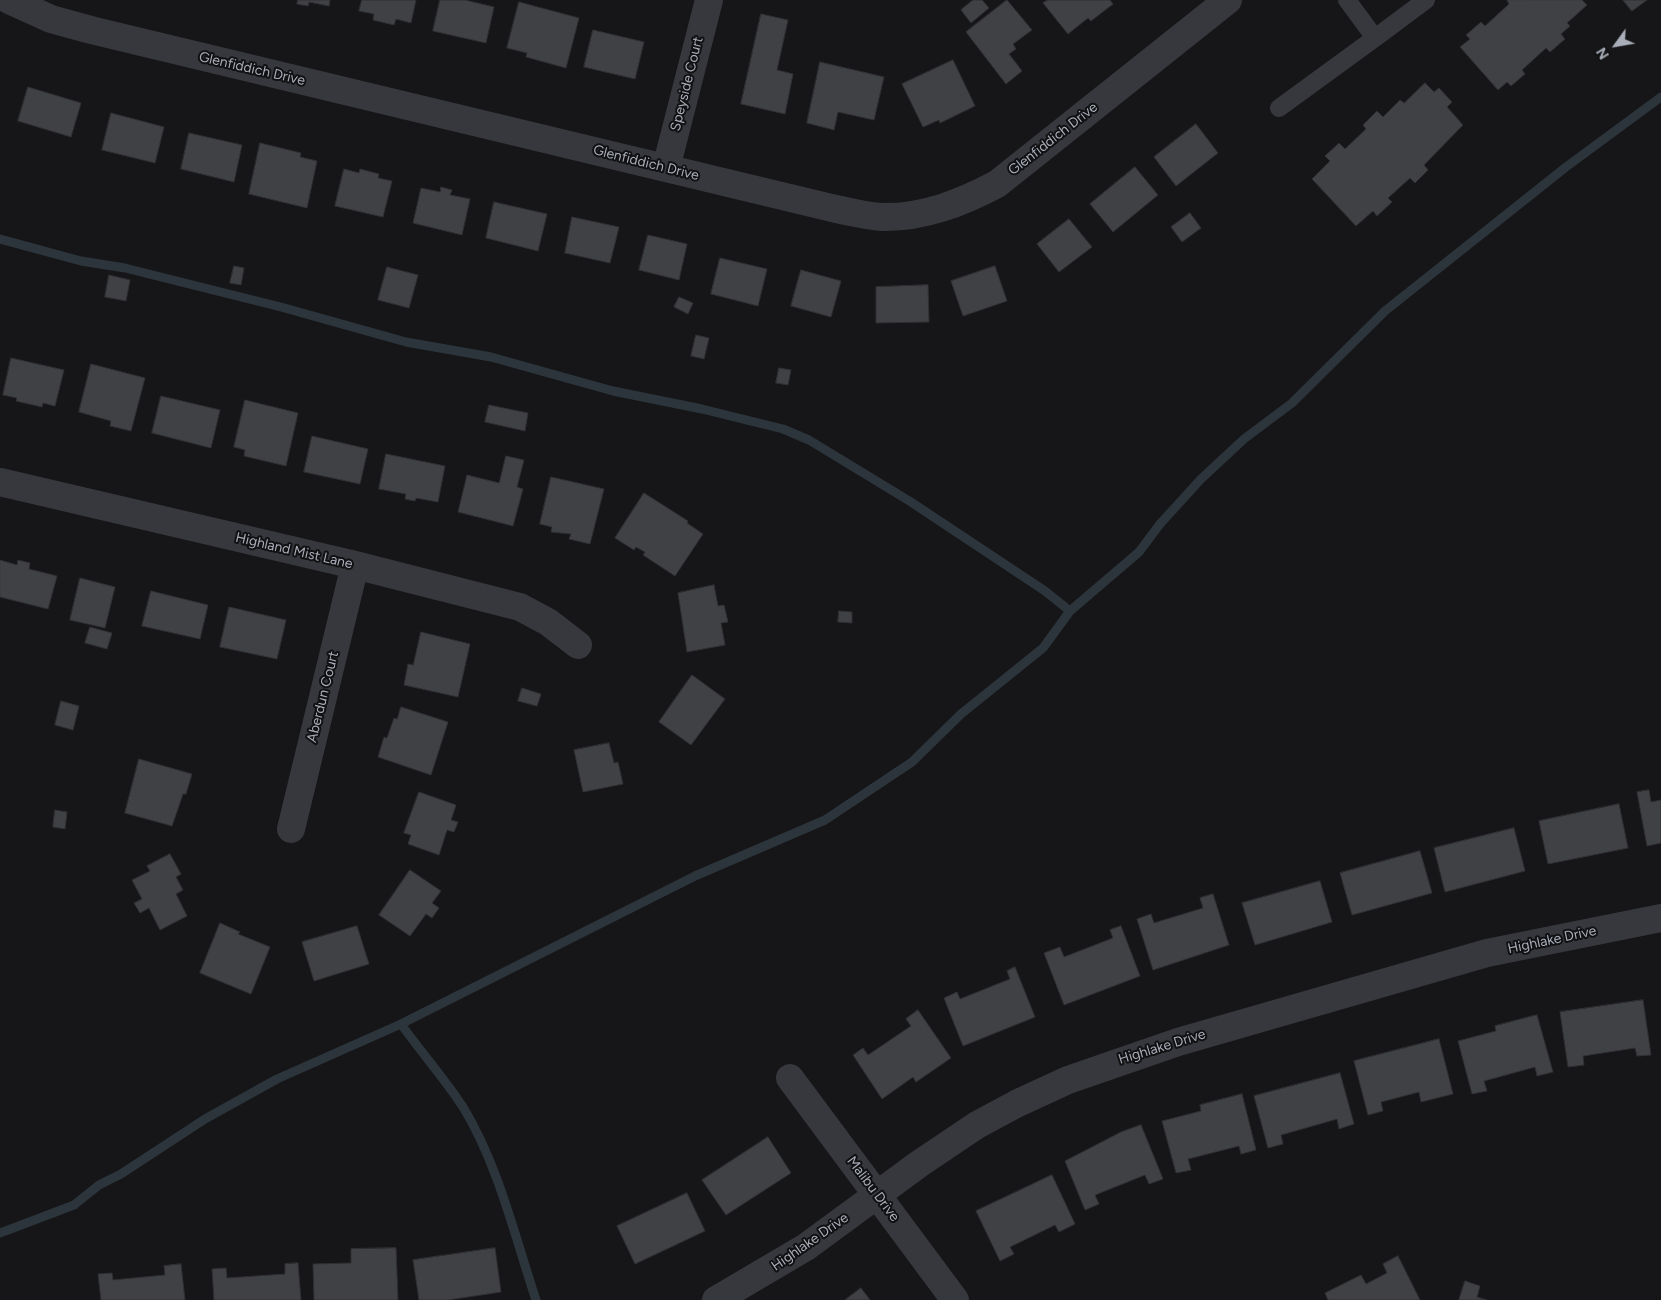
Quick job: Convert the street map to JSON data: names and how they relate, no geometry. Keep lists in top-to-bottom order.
{
  "streets": {
    "street": [
      "Glenfiddich Drive",
      "Speyside Court",
      "Highland Mist Lane",
      "Aberdun Court",
      "Highlake Drive",
      "Malibu Drive"
    ]
  },
  "crossings": [
    ["Glenfiddich Drive", "Speyside Court"],
    ["Highland Mist Lane", "Aberdun Court"],
    ["Highlake Drive", "Malibu Drive"]
  ],
  "north": "bottom left"
}
